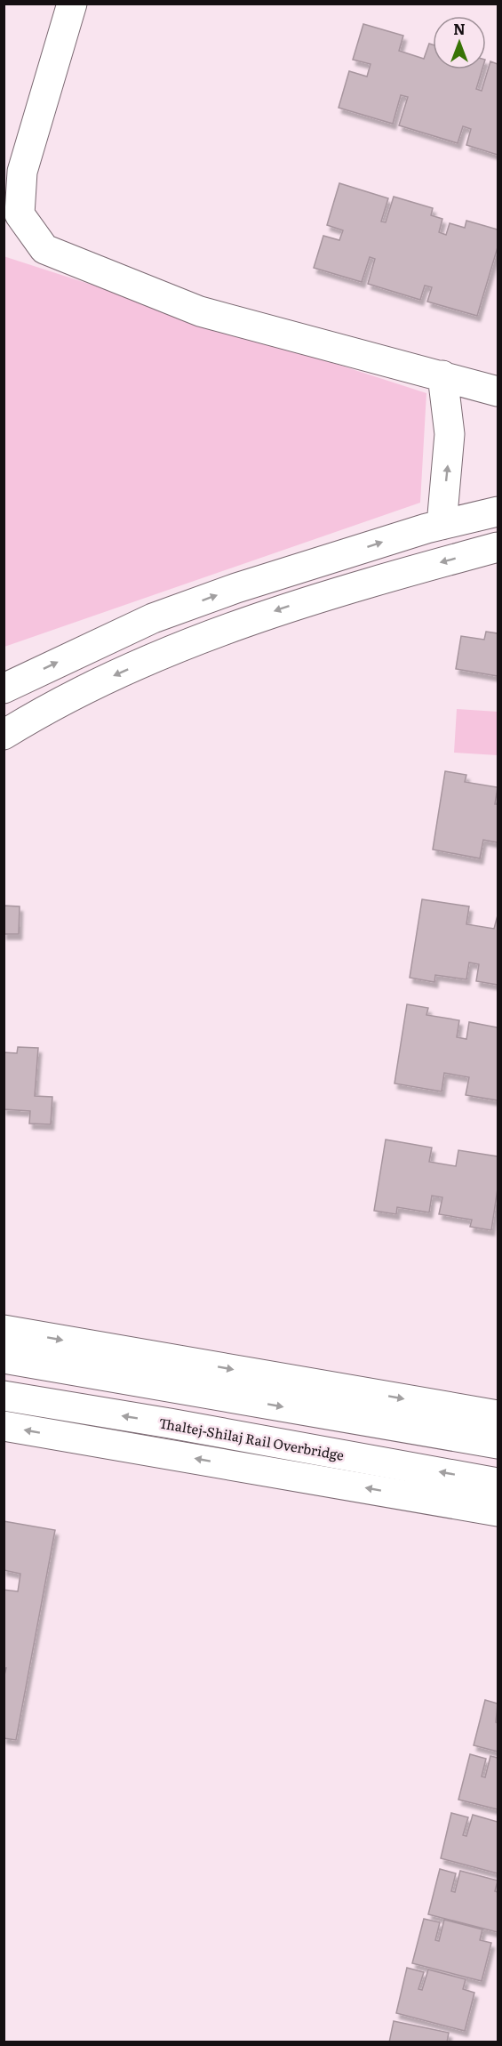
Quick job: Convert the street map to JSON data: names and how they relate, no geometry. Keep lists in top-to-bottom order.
{
  "streets": {
    "street": ["Thaltej-Shilaj Rail Overbridge"]
  },
  "north": "top"
}
